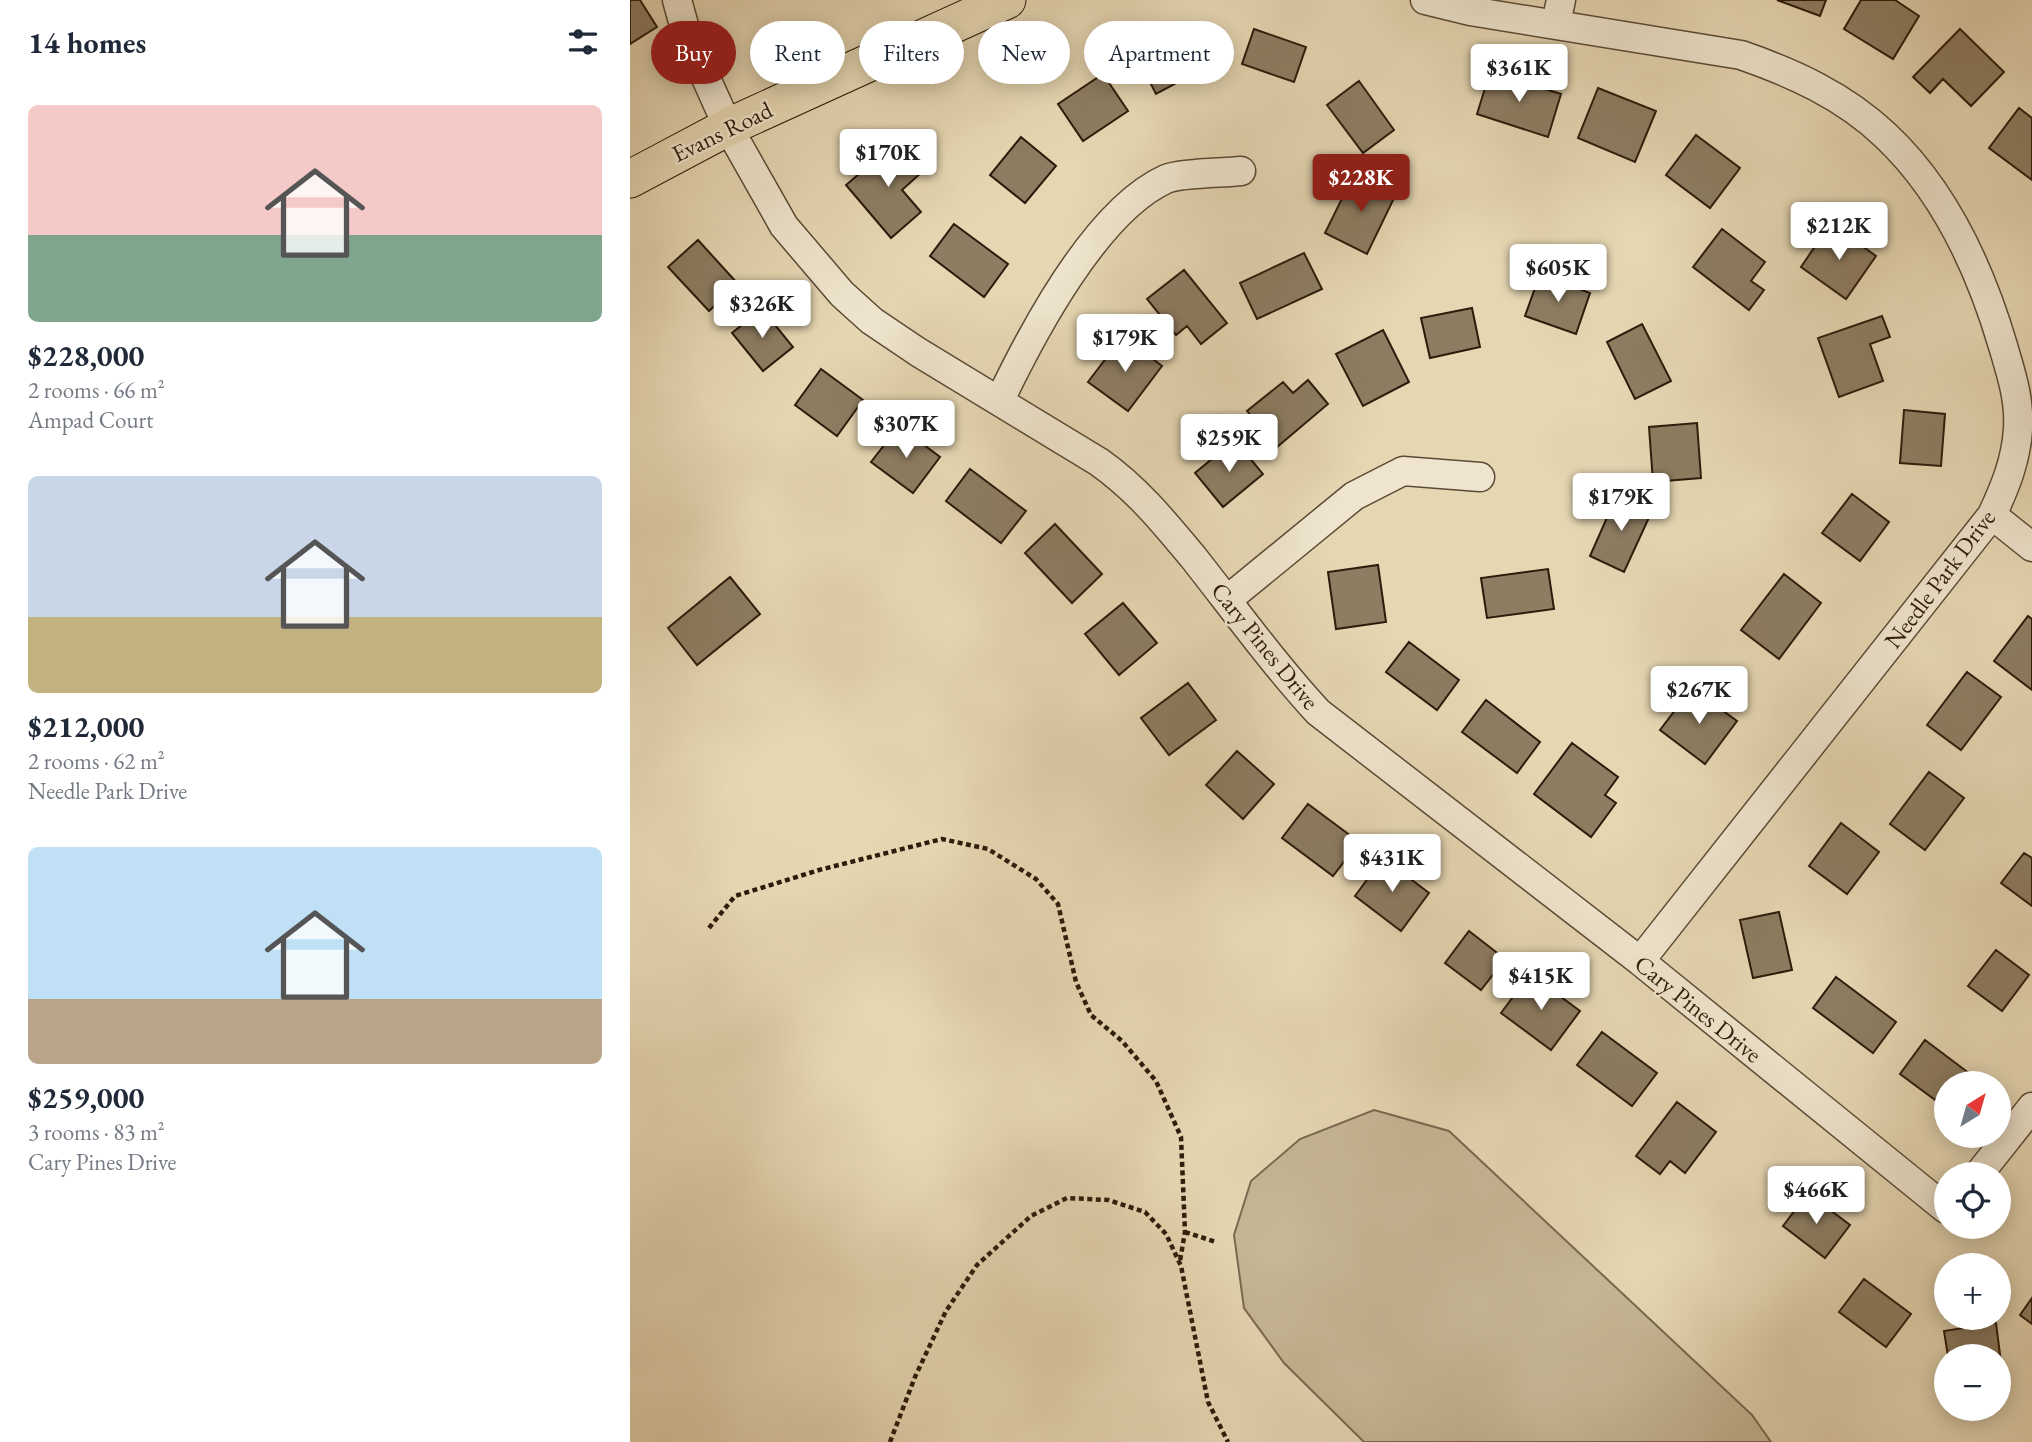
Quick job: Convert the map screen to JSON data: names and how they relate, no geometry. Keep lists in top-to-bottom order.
{
  "streets": {
    "main road": ["Evans Road"],
    "street": ["Needle Park Drive", "Cary Pines Drive"]
  },
  "crossings": [
    ["Evans Road", "Cary Pines Drive"],
    ["Needle Park Drive", "Cary Pines Drive"]
  ],
  "north": "top right",
  "page": {
    "heading": "14 homes",
    "chip": [
      "Buy",
      "Rent",
      "Filters",
      "New",
      "Apartment"
    ],
    "price": [
      "$361K",
      "$170K",
      "$228K",
      "$212K",
      "$605K",
      "$326K",
      "$179K",
      "$307K",
      "$259K",
      "$179K",
      "$267K",
      "$431K",
      "$415K",
      "$466K"
    ],
    "list": [
      {
        "name": "$228,000",
        "note": "2 rooms · 66 m² · Ampad Court"
      },
      {
        "name": "$212,000",
        "note": "2 rooms · 62 m² · Needle Park Drive"
      },
      {
        "name": "$259,000",
        "note": "3 rooms · 83 m² · Cary Pines Drive"
      }
    ],
    "map_buttons": ["+", "−"]
  }
}
